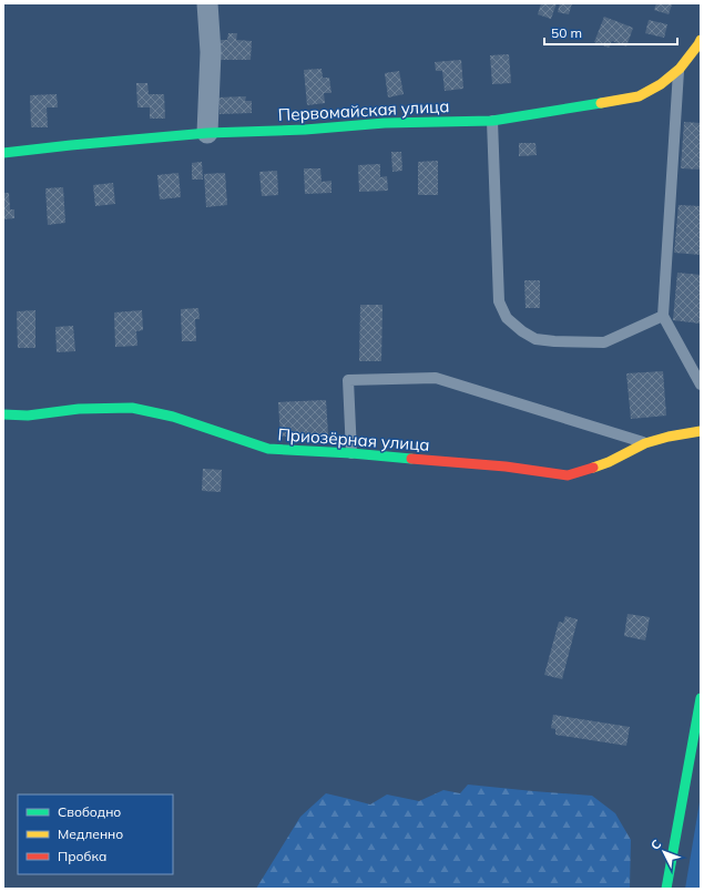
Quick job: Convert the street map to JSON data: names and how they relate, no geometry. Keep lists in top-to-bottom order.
{
  "streets": {
    "street": ["Первомайская улица", "Приозёрная улица"]
  },
  "legend": ["Свободно", "Медленно", "Пробка"],
  "scale_bar": "50 m",
  "north": "top left"
}
